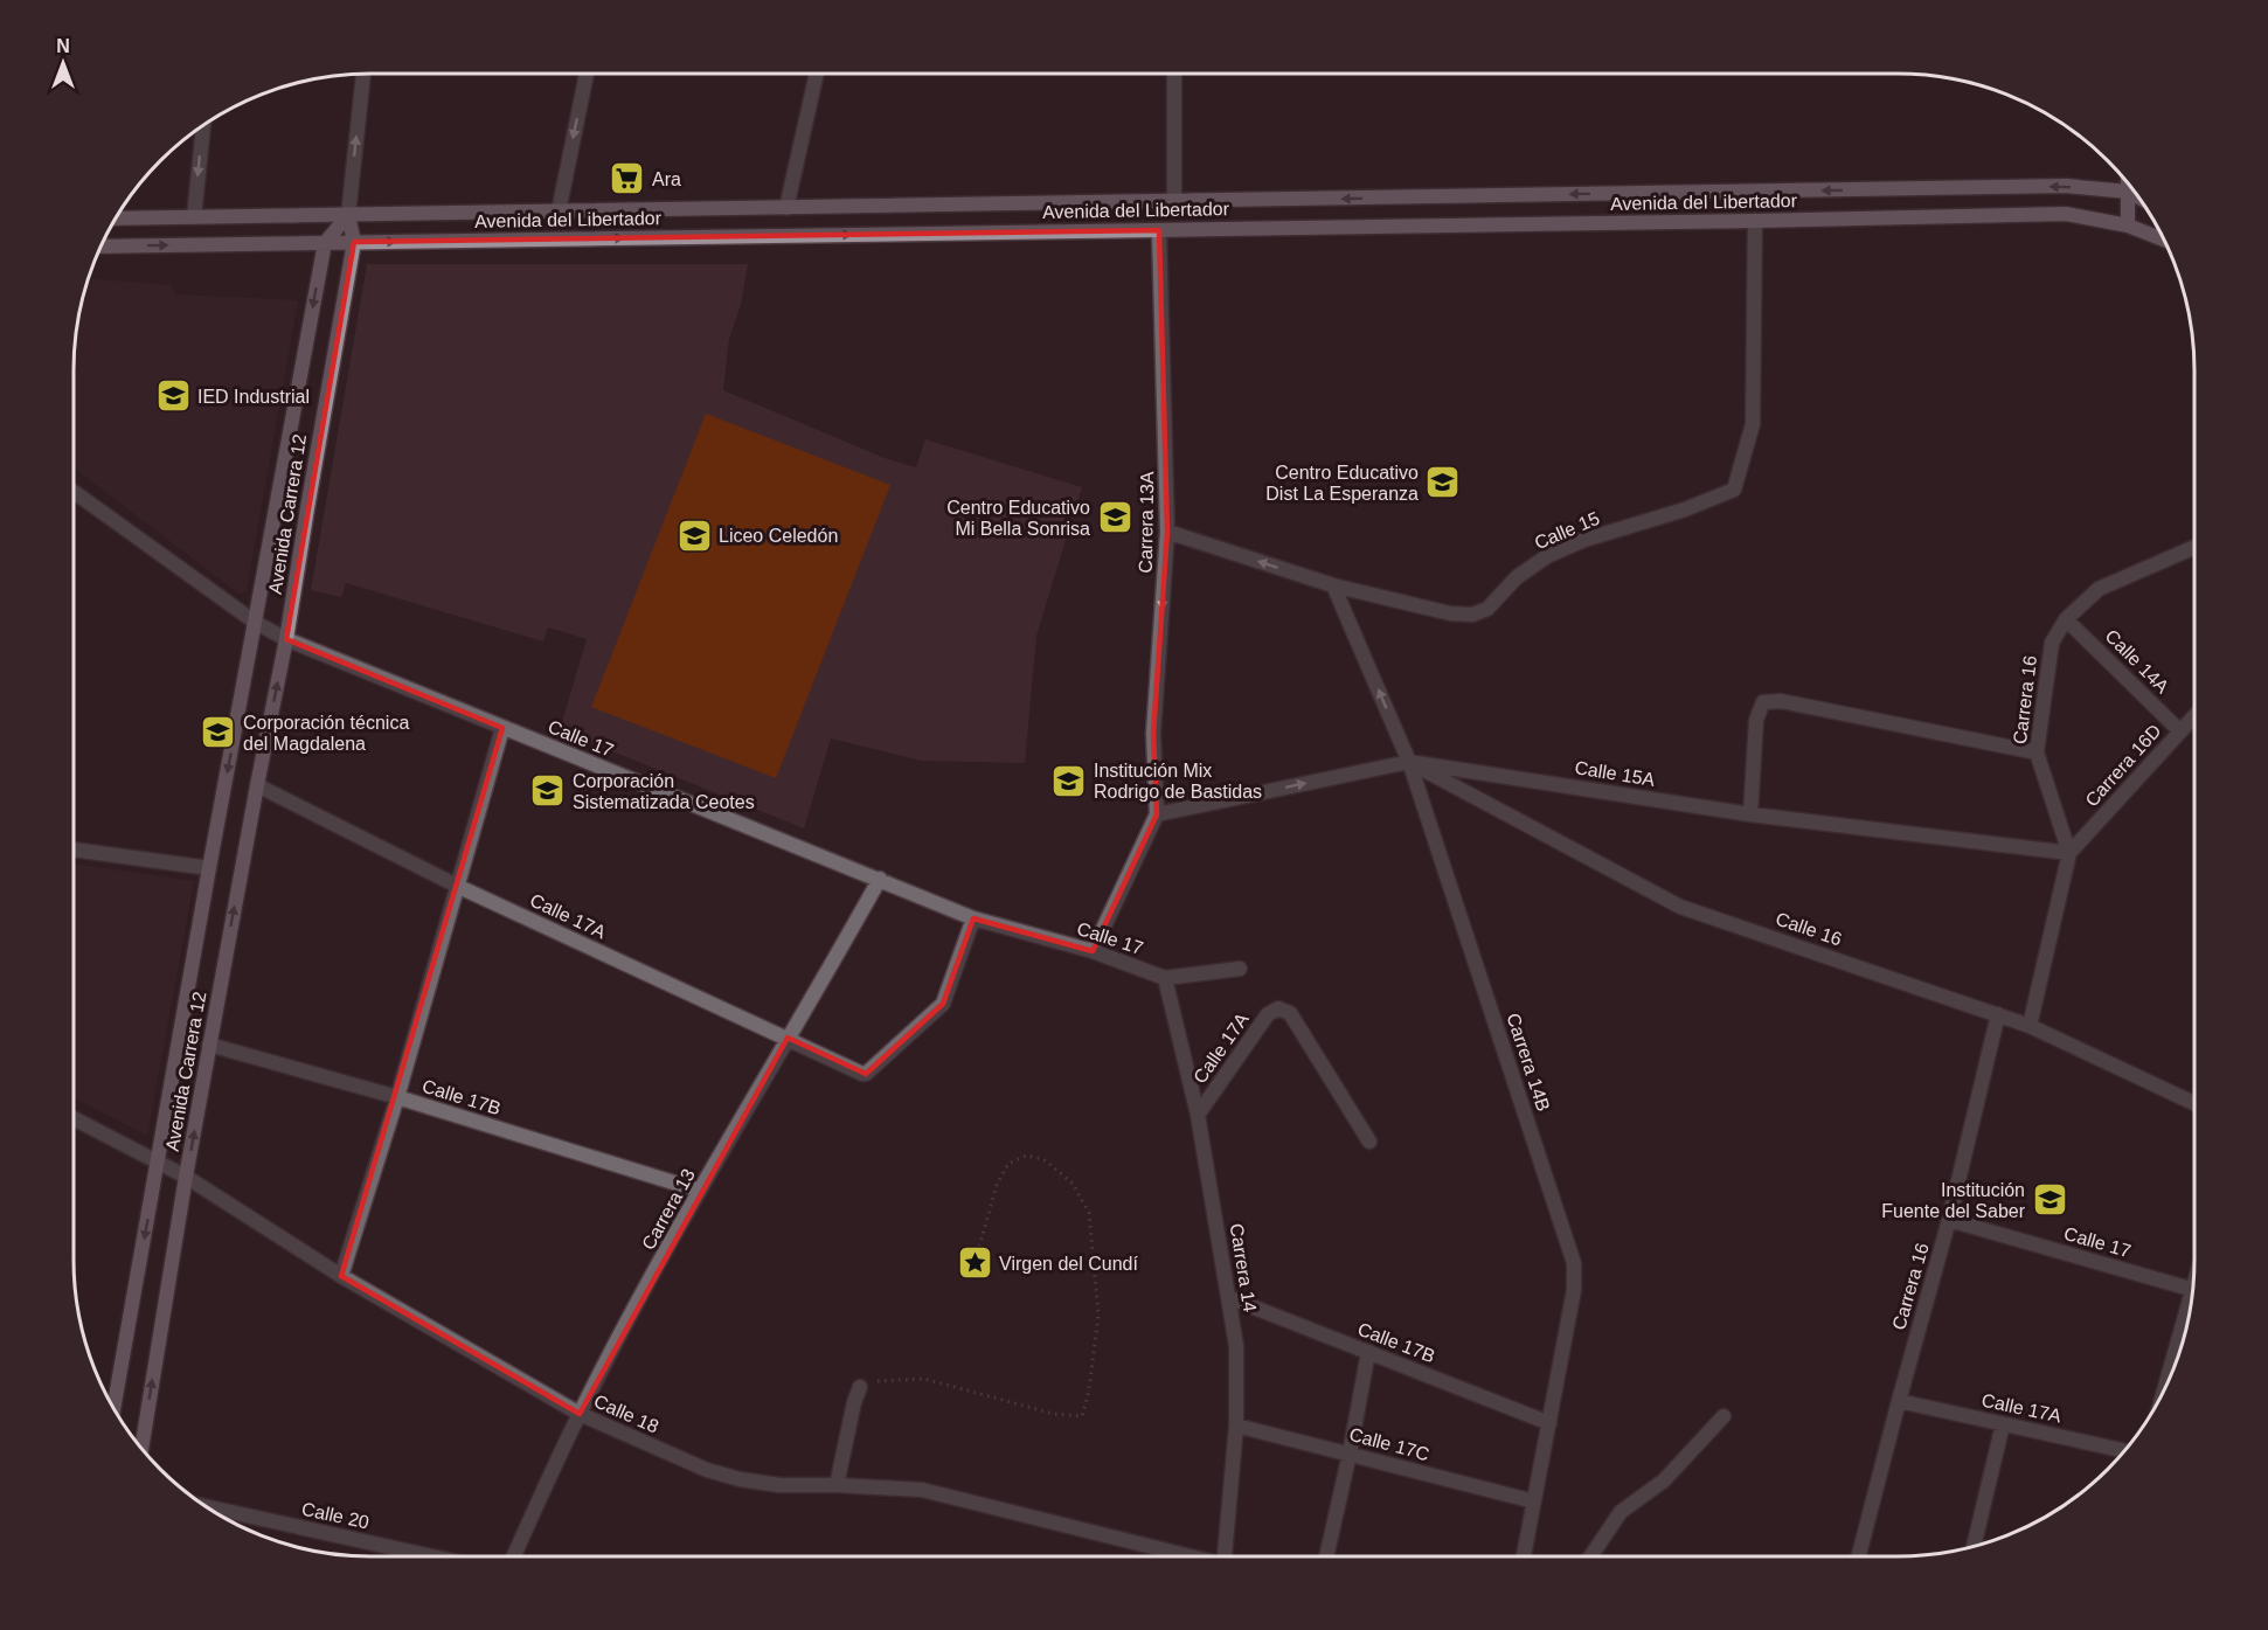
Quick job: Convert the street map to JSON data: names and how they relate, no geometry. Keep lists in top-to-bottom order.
{
  "streets": {
    "main road": ["Avenida del Libertador", "Avenida Carrera 12"],
    "street": [
      "Carrera 13A",
      "Calle 15",
      "Calle 14A",
      "Carrera 16",
      "Calle 17",
      "Carrera 16D",
      "Calle 15A",
      "Calle 17A",
      "Calle 16",
      "Carrera 14B",
      "Calle 17B",
      "Carrera 13",
      "Carrera 14",
      "Calle 18",
      "Calle 17C",
      "Calle 20"
    ]
  },
  "crossings": [
    ["Avenida del Libertador", "Avenida Carrera 12"],
    ["Avenida del Libertador", "Carrera 13A"],
    ["Avenida del Libertador", "Calle 15"],
    ["Avenida Carrera 12", "Calle 17"],
    ["Avenida Carrera 12", "Calle 17A"],
    ["Avenida Carrera 12", "Calle 17B"],
    ["Avenida Carrera 12", "Calle 18"],
    ["Carrera 13A", "Calle 15"],
    ["Carrera 13A", "Calle 15A"],
    ["Calle 15", "Carrera 14B"],
    ["Calle 14A", "Carrera 16"],
    ["Calle 14A", "Carrera 16D"],
    ["Carrera 16", "Calle 17"],
    ["Carrera 16", "Carrera 16D"],
    ["Carrera 16", "Calle 15A"],
    ["Carrera 16", "Calle 17A"],
    ["Carrera 16", "Calle 16"],
    ["Calle 17", "Calle 17A"],
    ["Calle 17", "Carrera 13"],
    ["Calle 17", "Carrera 14"],
    ["Carrera 16D", "Calle 15A"],
    ["Calle 15A", "Calle 16"],
    ["Calle 15A", "Carrera 14B"],
    ["Calle 17A", "Carrera 13"],
    ["Calle 17A", "Carrera 14"],
    ["Calle 16", "Carrera 14B"],
    ["Carrera 14B", "Calle 17B"],
    ["Carrera 14B", "Calle 17C"],
    ["Calle 17B", "Carrera 13"],
    ["Calle 17B", "Carrera 14"],
    ["Carrera 13", "Calle 18"],
    ["Carrera 14", "Calle 17C"]
  ],
  "one_way": ["Carrera 13A"],
  "places": {
    "supermarket": ["Ara"],
    "school or university": [
      "IED Industrial",
      "Centro Educativo Dist La Esperanza",
      "Centro Educativo Mi Bella Sonrisa",
      "Liceo Celedón",
      "Corporación técnica del Magdalena",
      "Institución Mix Rodrigo de Bastidas",
      "Corporación Sistematizada Ceotes",
      "Institución Fuente del Saber"
    ],
    "place": ["Virgen del Cundí"]
  },
  "north": "top"
}
